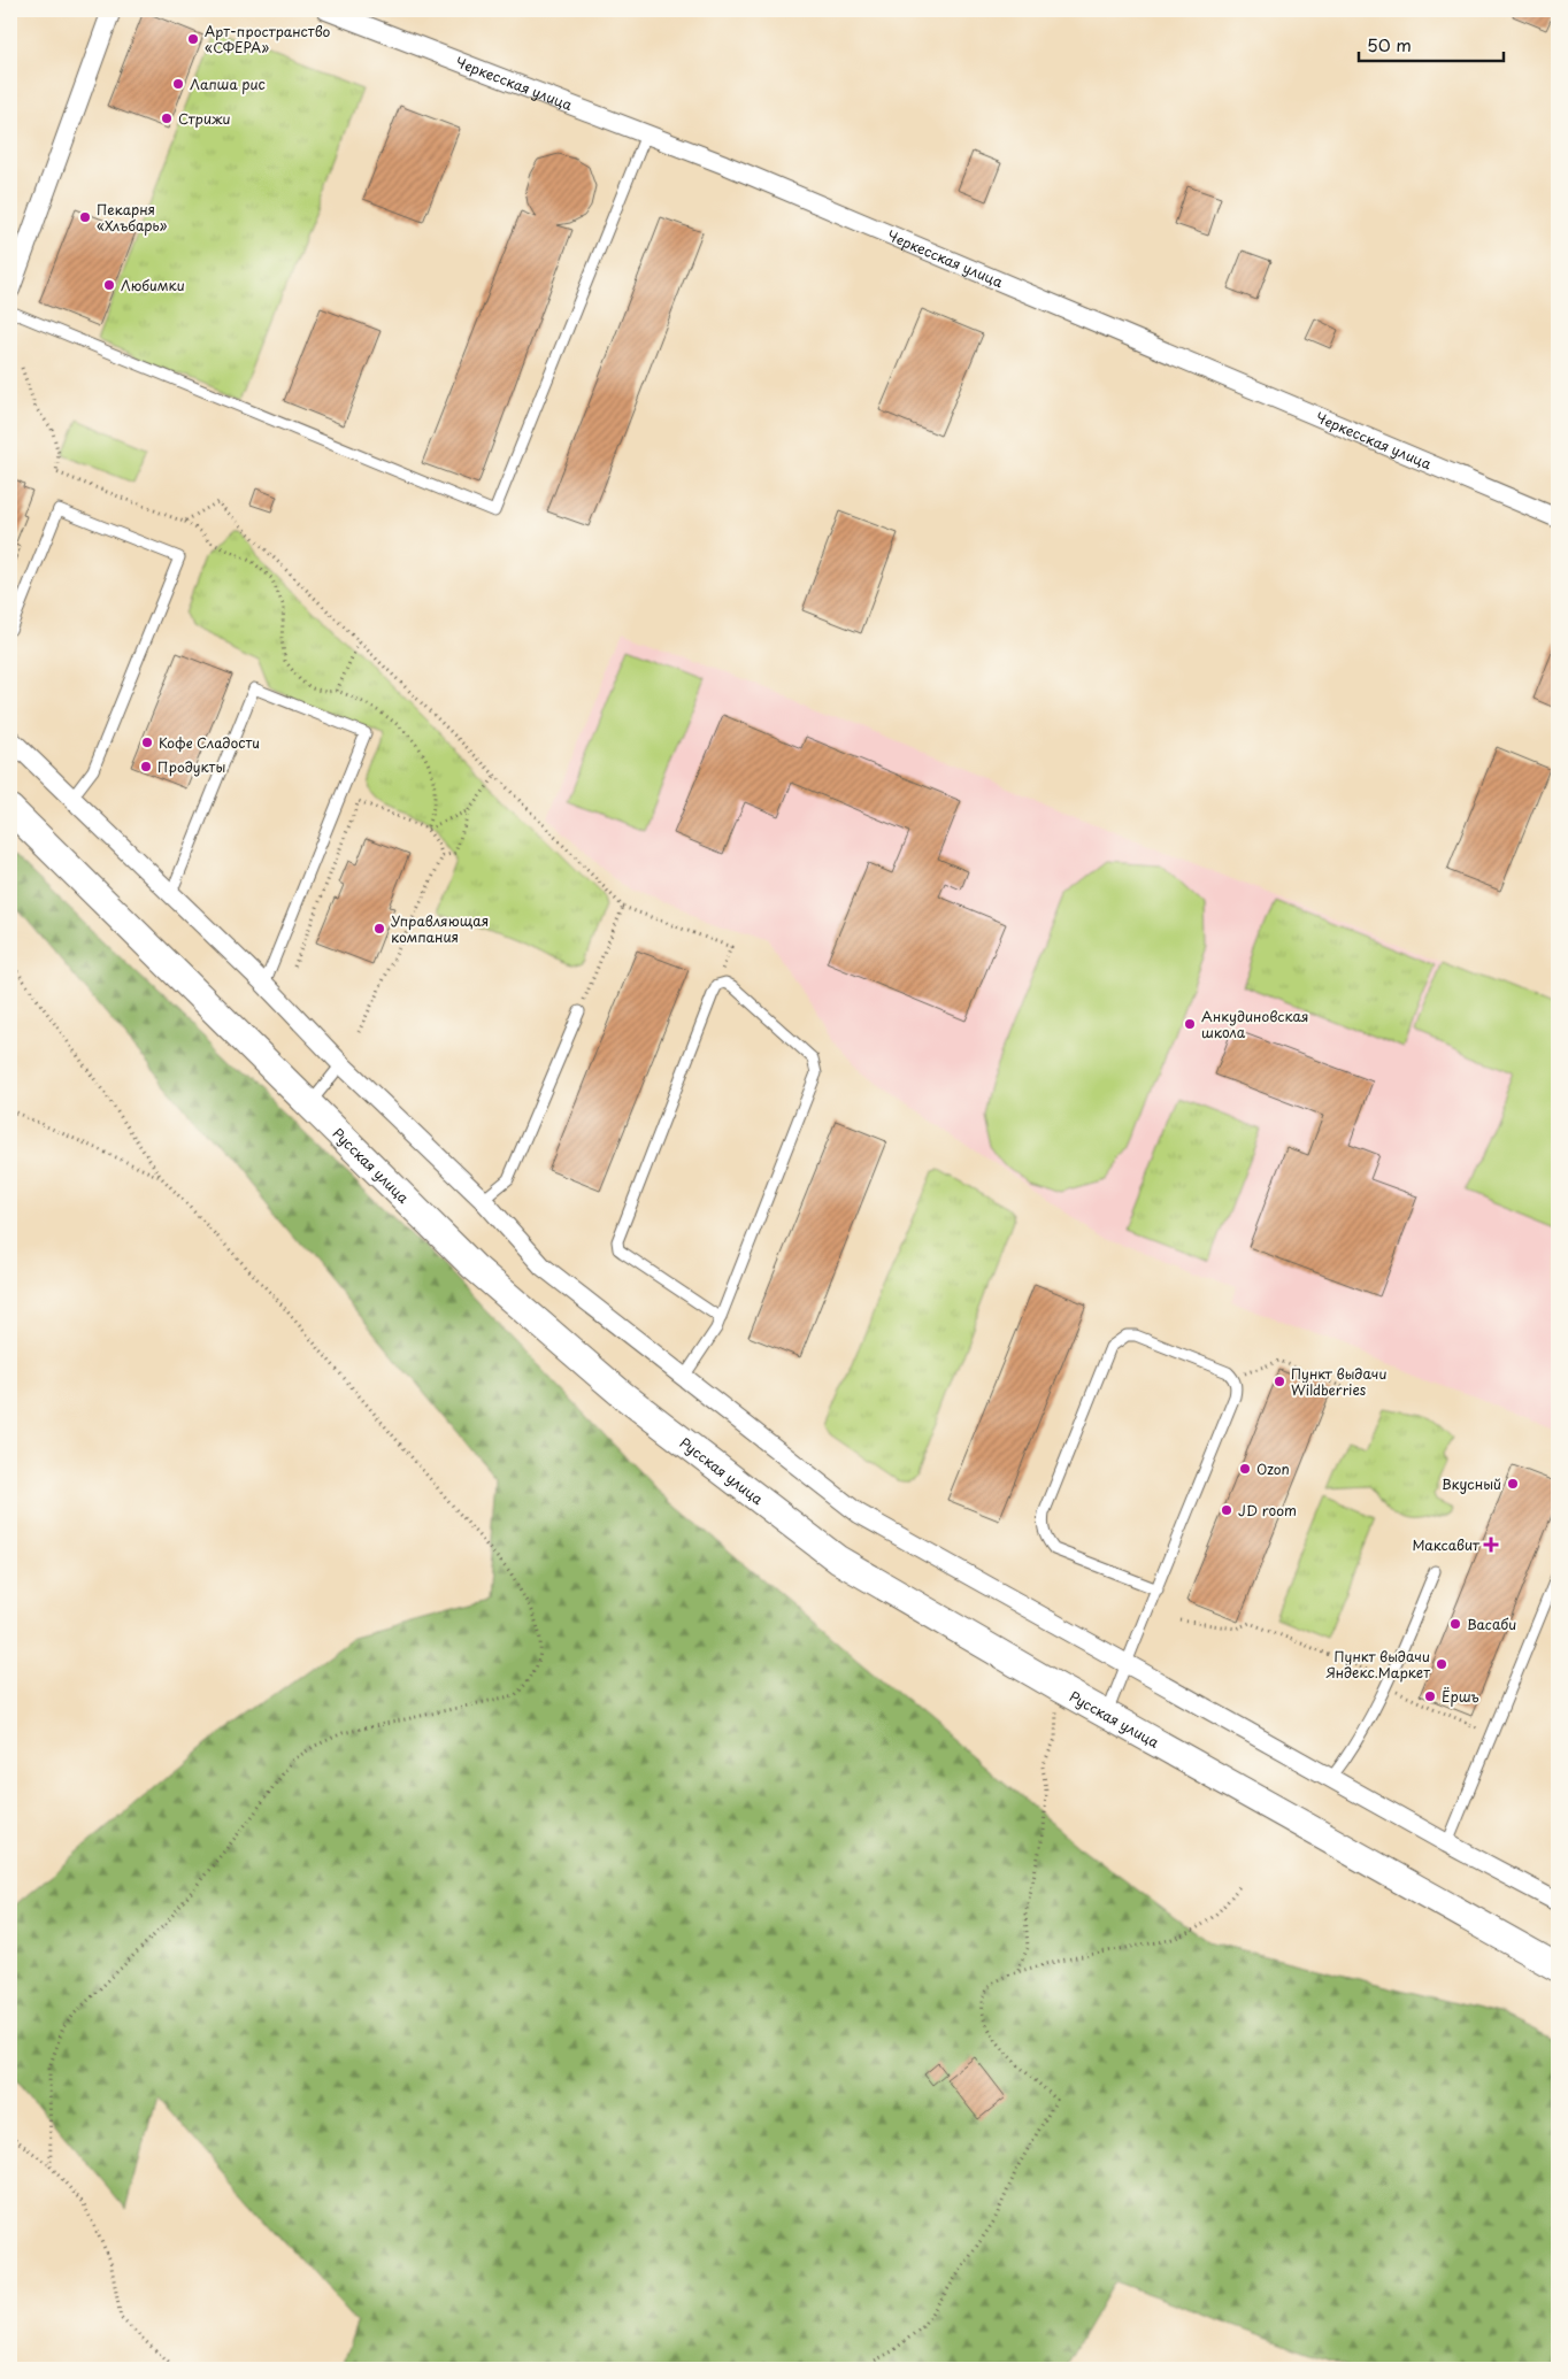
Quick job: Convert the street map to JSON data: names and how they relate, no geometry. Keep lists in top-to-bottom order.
{
  "streets": {
    "street": ["Черкесская улица", "Русская улица"]
  },
  "places": {
    "other": [
      "Арт-пространство «СФЕРА»",
      "Лапша рис",
      "Стрижи",
      "Пекарня «Хлъбарь»",
      "Любимки",
      "Кофе Сладости",
      "Продукты",
      "Управляющая компания",
      "Анкудиновская школа",
      "Пункт выдачи Wildberries",
      "Ozon",
      "Вкусный",
      "JD room",
      "Васаби",
      "Пункт выдачи Яндекс.Маркет",
      "Ёршъ"
    ],
    "health": ["Максавит"]
  },
  "scale_bar": "50 m"
}
